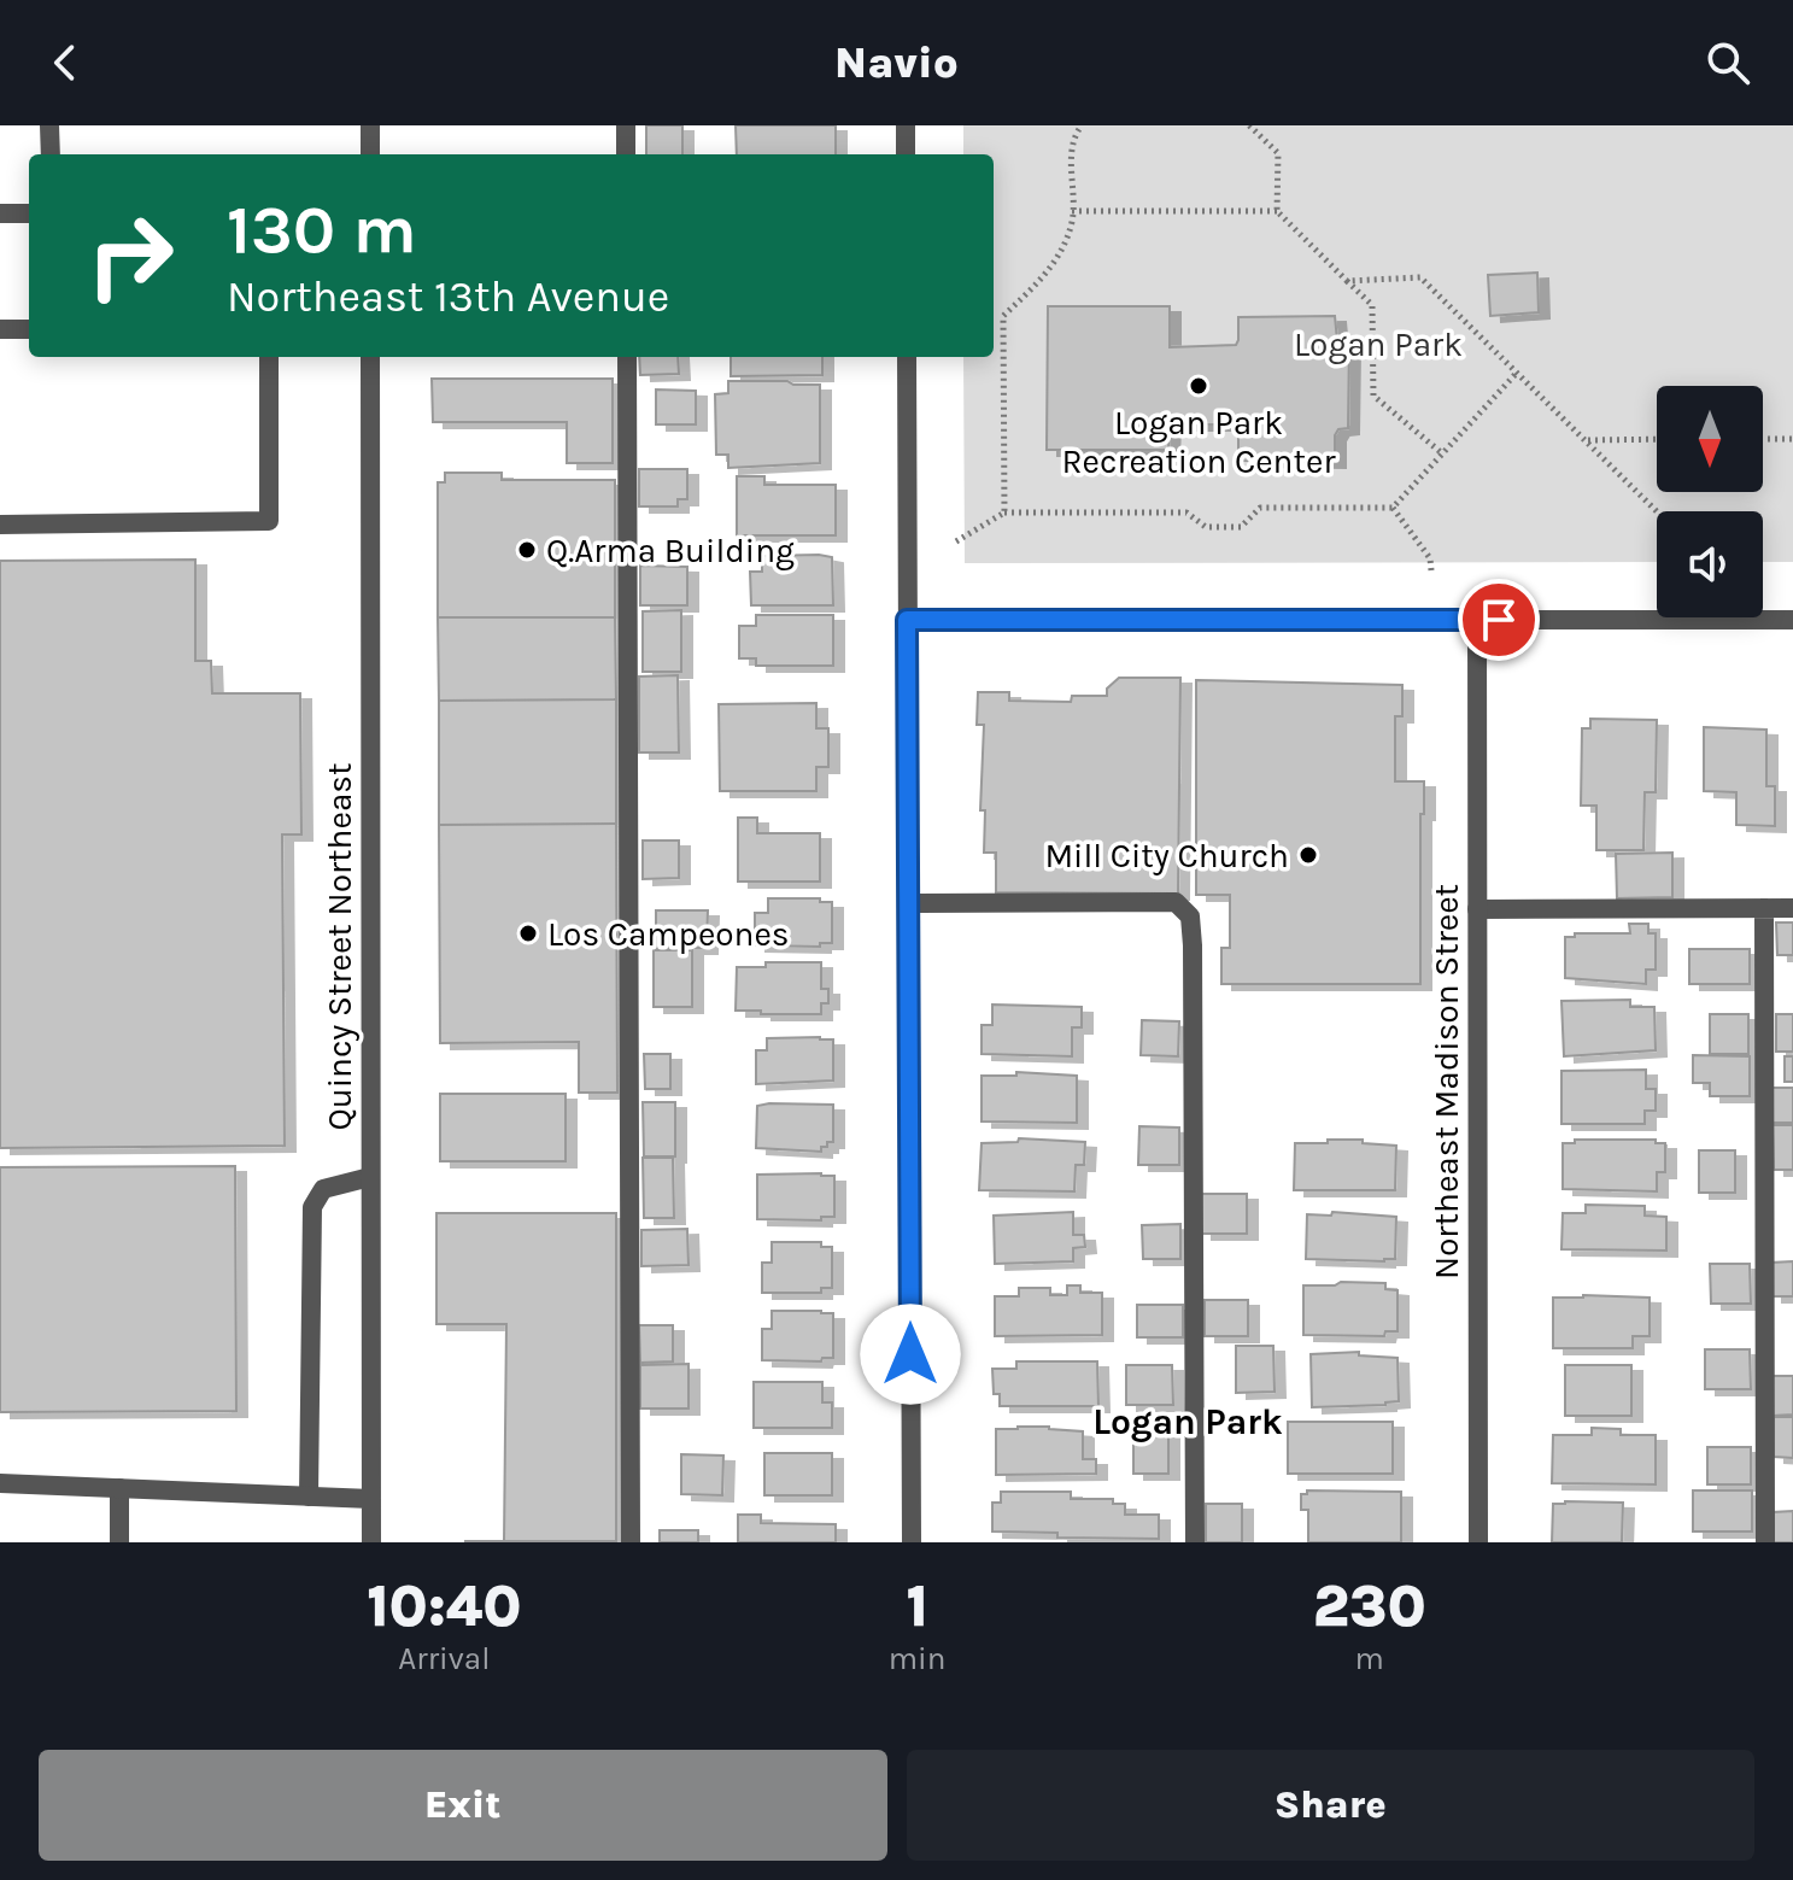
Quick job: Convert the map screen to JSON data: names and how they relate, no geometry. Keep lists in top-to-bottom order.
{
  "streets": {
    "street": ["Quincy Street Northeast", "Northeast Madison Street"]
  },
  "districts": ["Logan Park"],
  "parks": ["Logan Park"],
  "places": [
    "Logan Park Recreation Center",
    "Q.Arma Building",
    "Mill City Church",
    "Los Campeones"
  ],
  "north": "bottom",
  "page": {
    "header": "Navio",
    "turn": ["130 m", "Northeast 13th Avenue"],
    "eta": [
      "10:40",
      "Arrival",
      "1",
      "min",
      "230",
      "m"
    ],
    "buttons": ["Exit", "Share"]
  }
}
